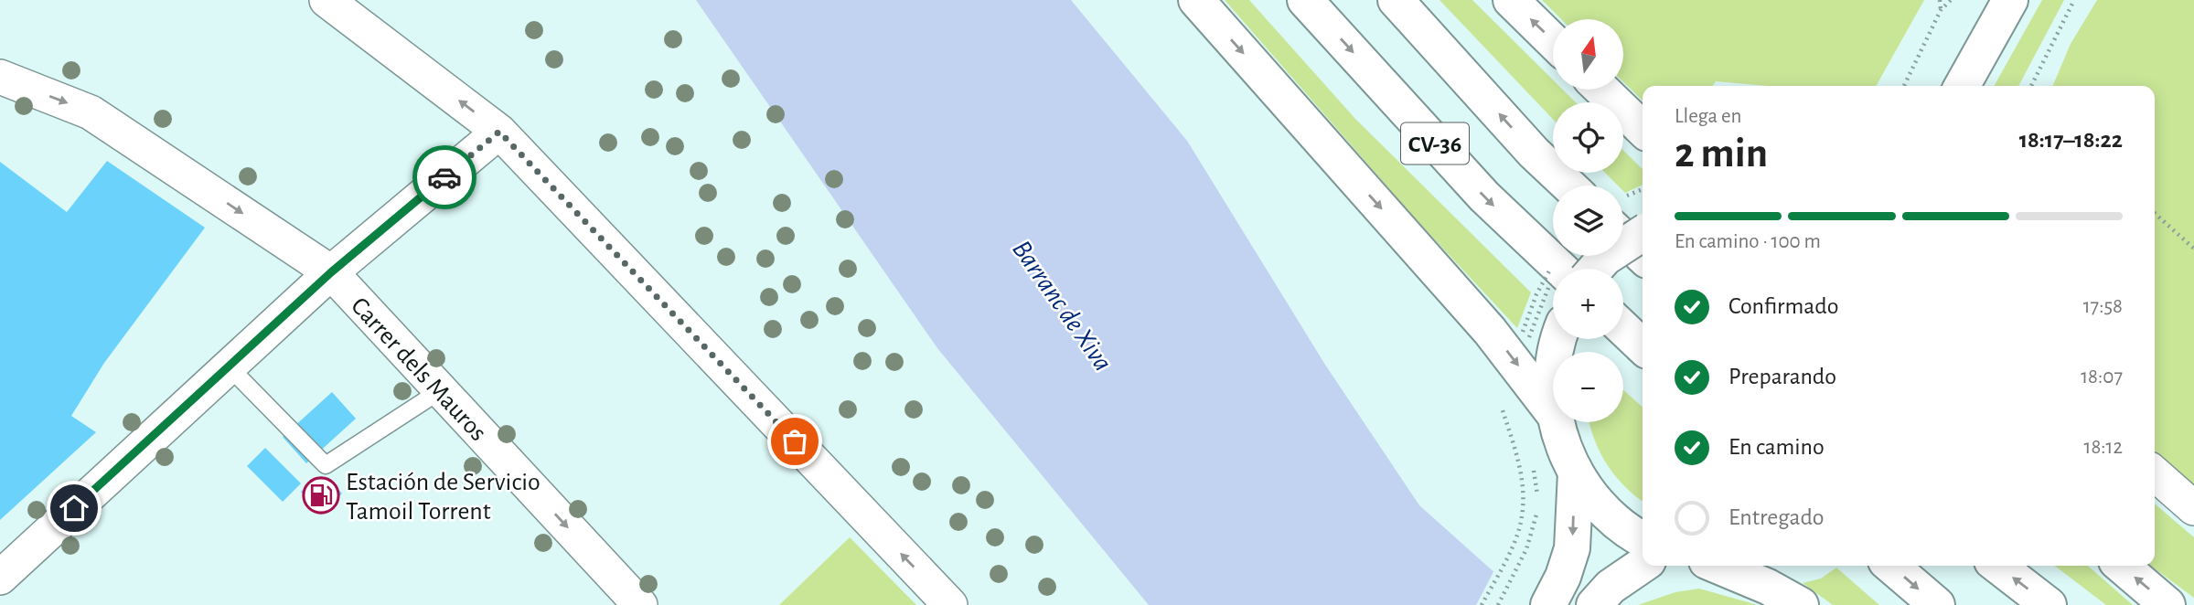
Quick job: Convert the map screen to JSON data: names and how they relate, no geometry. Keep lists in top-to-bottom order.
{
  "streets": {
    "main road": ["CV-36"],
    "street": ["Carrer dels Mauros"]
  },
  "water": ["Barranc de Xiva"],
  "places": {
    "fuel station": ["Estación de Servicio Tamoil Torrent"]
  },
  "north": "top",
  "page": {
    "map_buttons": ["+", "−"],
    "heading": ["2 min", "Llega en", "18:17–18:22"],
    "bar": "En camino · 100 m",
    "list": [
      ["Confirmado", "17:58"],
      ["Preparando", "18:07"],
      ["En camino", "18:12"],
      "Entregado"
    ]
  }
}
